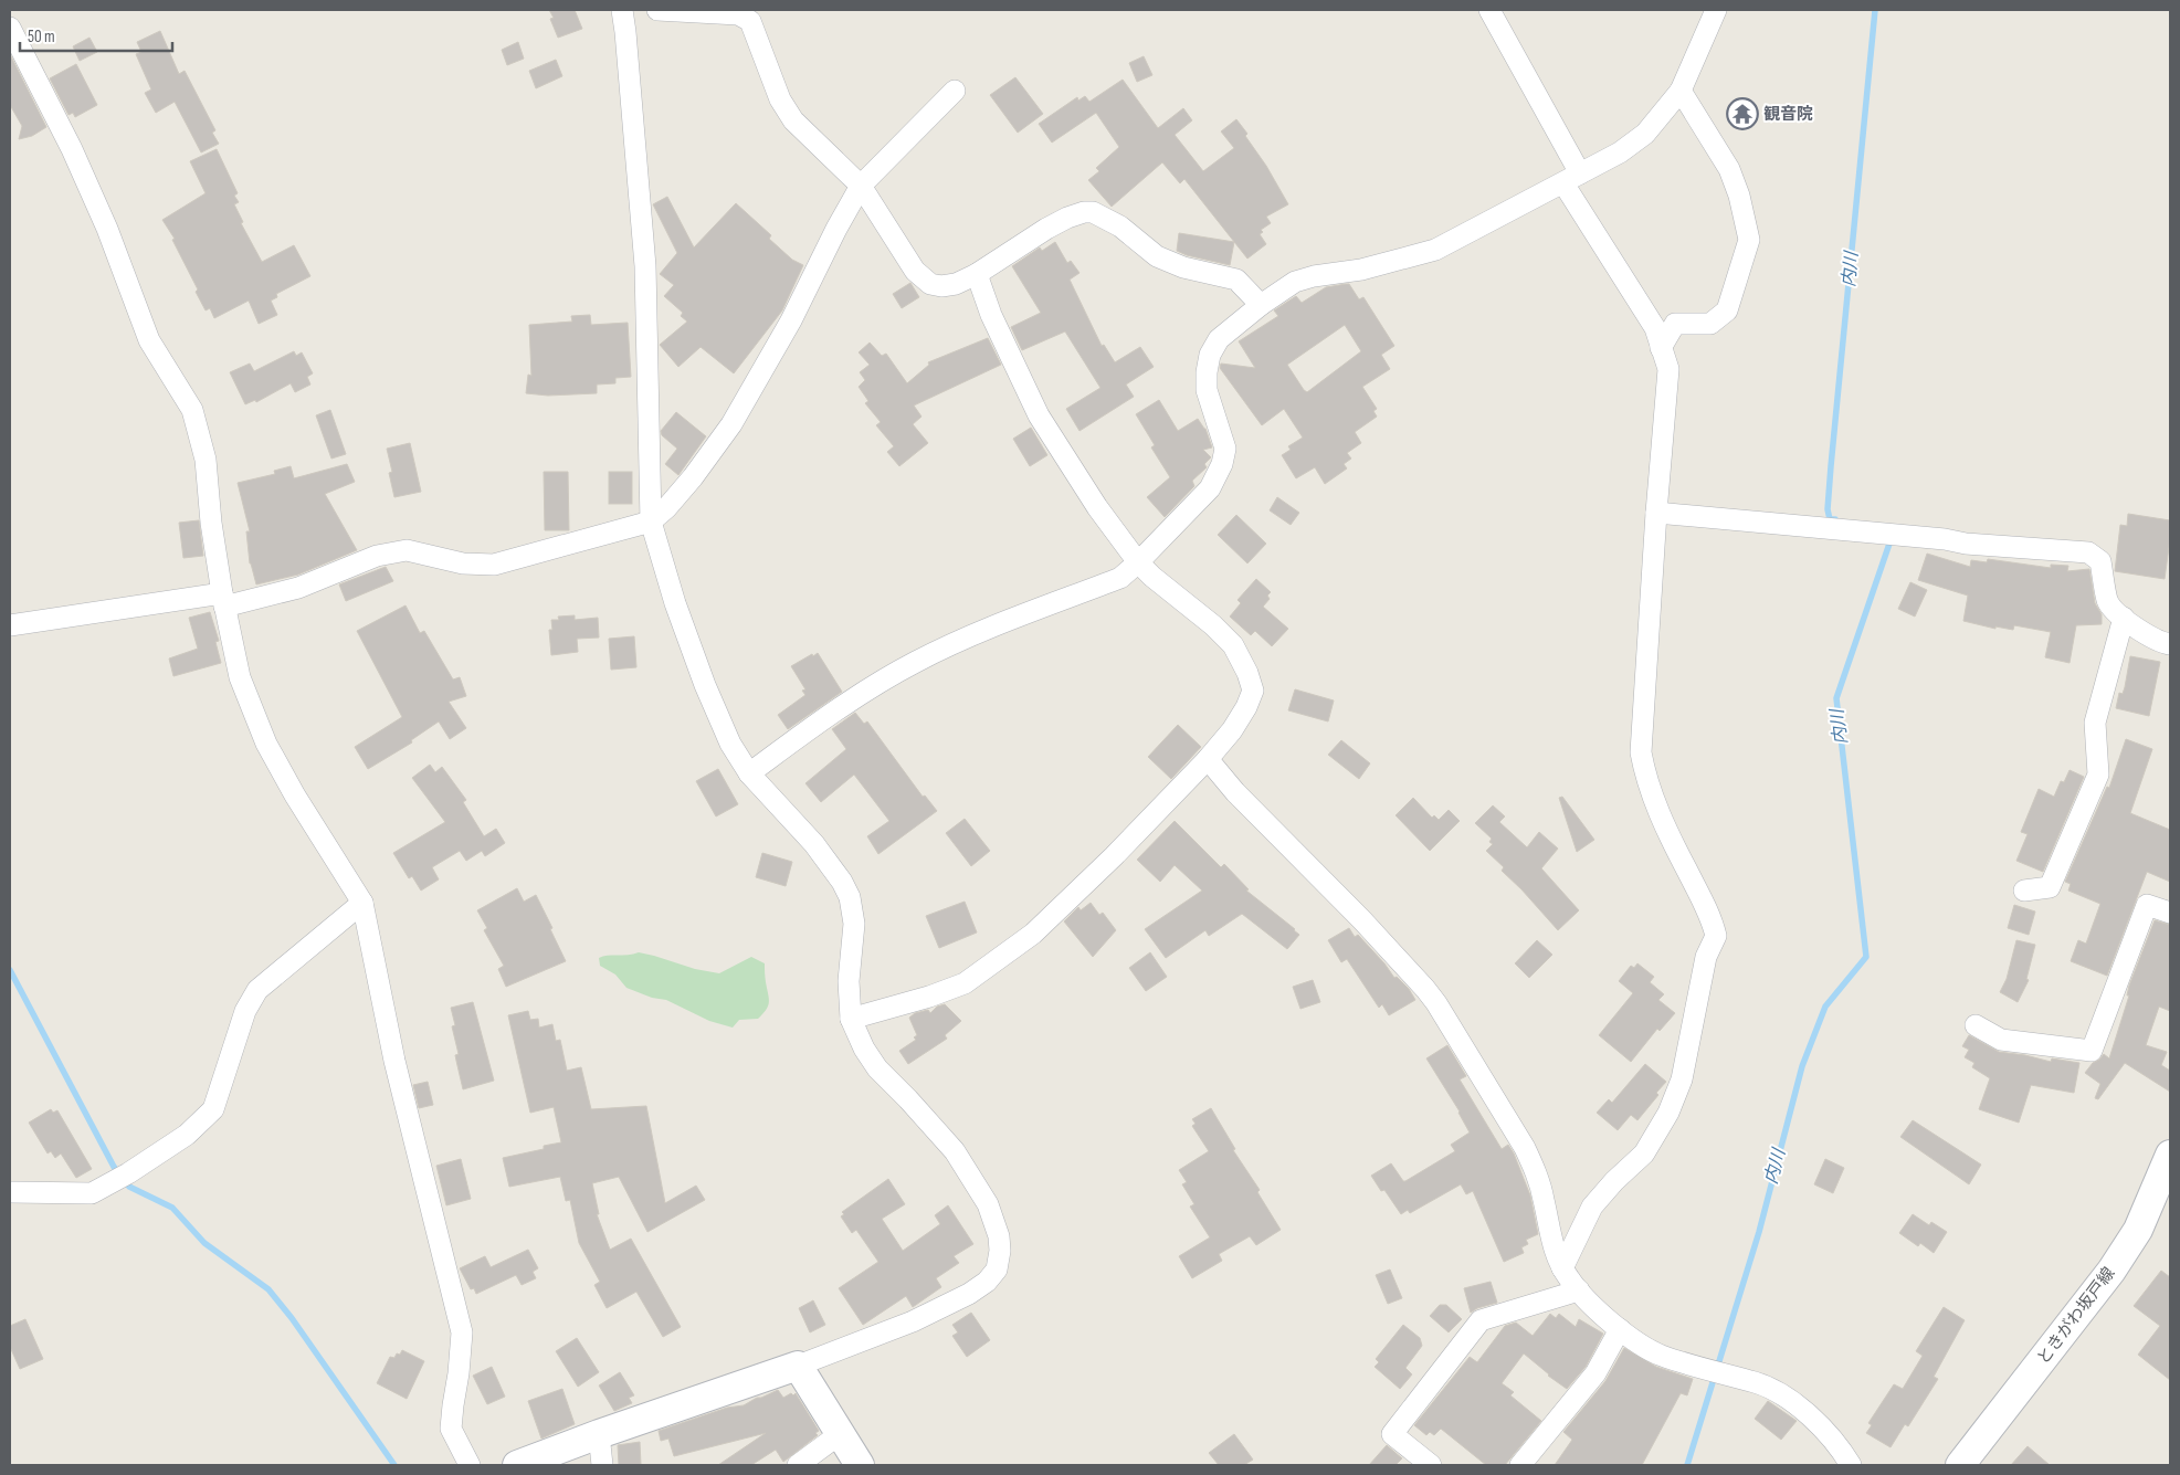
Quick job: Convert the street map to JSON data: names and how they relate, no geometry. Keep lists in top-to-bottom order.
{
  "streets": {
    "street": ["ときがわ坂戸線"]
  },
  "water": ["内川"],
  "places": {
    "temple": ["観音院"]
  },
  "scale_bar": "50 m"
}
